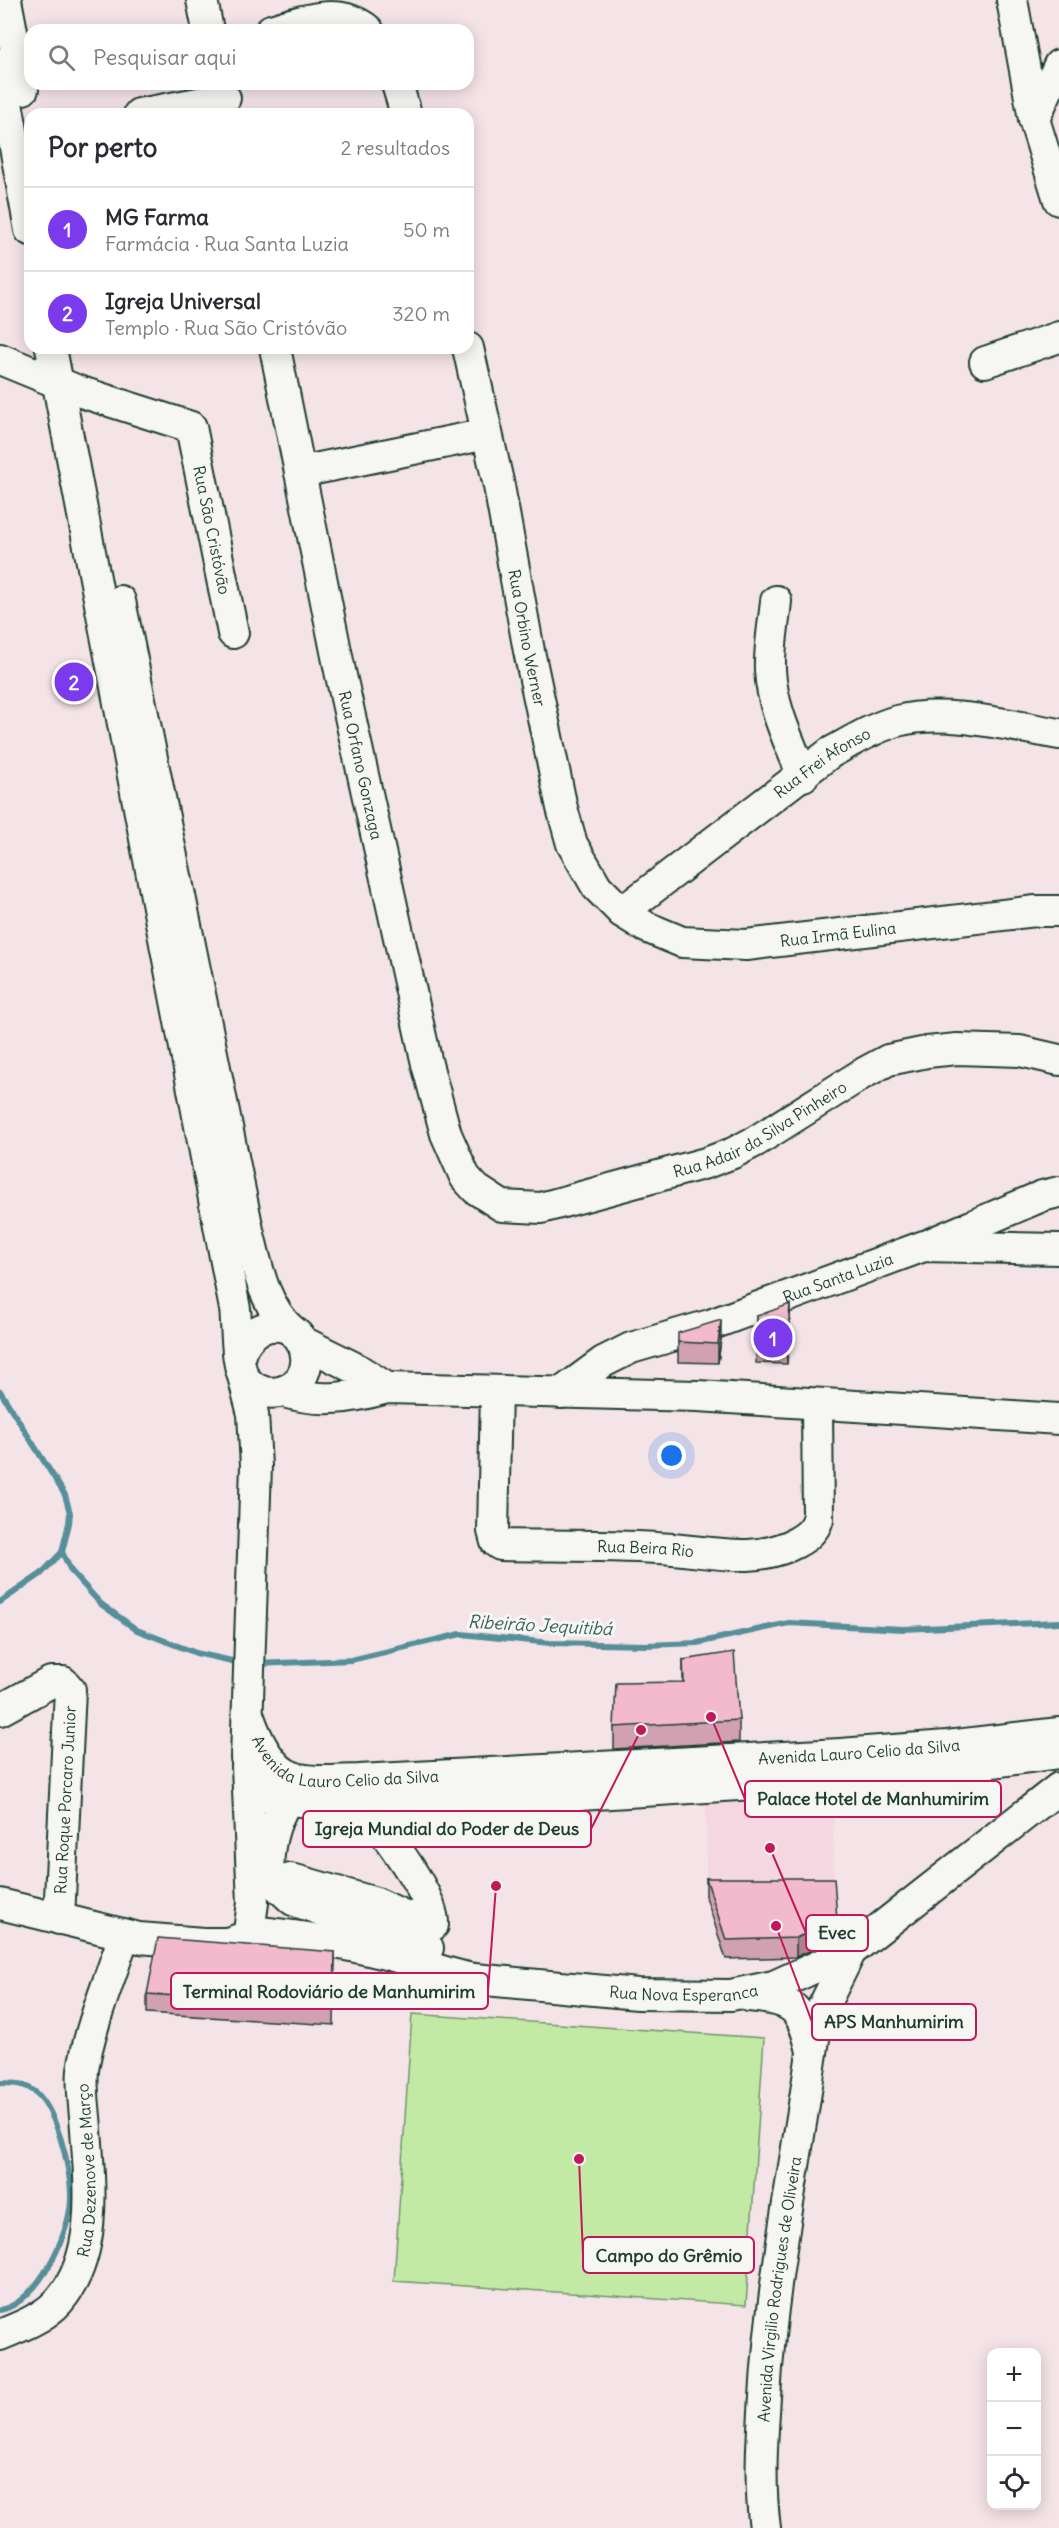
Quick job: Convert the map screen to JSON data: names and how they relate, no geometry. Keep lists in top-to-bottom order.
{
  "streets": {
    "street": [
      "Rua São Cristóvão",
      "Rua Orbino Werner",
      "Rua Orfano Gonzaga",
      "Rua Frei Afonso",
      "Rua Irmã Eulina",
      "Rua Adair da Silva Pinheiro",
      "Rua Santa Luzia",
      "Rua Beira Rio",
      "Avenida Lauro Celio da Silva",
      "Rua Roque Porcaro Junior",
      "Rua Nova Esperanca",
      "Rua Dezenove de Março",
      "Avenida Virgilio Rodrigues de Oliveira"
    ]
  },
  "crossings": [
    ["Rua Orbino Werner", "Rua Frei Afonso"],
    ["Rua Orbino Werner", "Rua Irmã Eulina"],
    ["Rua Orfano Gonzaga", "Rua Adair da Silva Pinheiro"],
    ["Rua Frei Afonso", "Rua Irmã Eulina"],
    ["Rua Roque Porcaro Junior", "Rua Nova Esperanca"],
    ["Rua Roque Porcaro Junior", "Rua Dezenove de Março"],
    ["Rua Nova Esperanca", "Avenida Virgilio Rodrigues de Oliveira"]
  ],
  "water": ["Ribeirão Jequitibá"],
  "places": [
    "Palace Hotel de Manhumirim",
    "Igreja Mundial do Poder de Deus",
    "Evec",
    "Terminal Rodoviário de Manhumirim",
    "APS Manhumirim",
    "Campo do Grêmio"
  ],
  "page": {
    "search": "Pesquisar aqui",
    "heading": ["Por perto", "2 resultados"],
    "list": [
      {
        "mark": "1",
        "name": "MG Farma",
        "note": "Farmácia · Rua Santa Luzia",
        "value": "50 m"
      },
      {
        "mark": "2",
        "name": "Igreja Universal",
        "note": "Templo · Rua São Cristóvão",
        "value": "320 m"
      }
    ],
    "pins": ["2", "1"],
    "map_buttons": ["+", "−"]
  }
}
